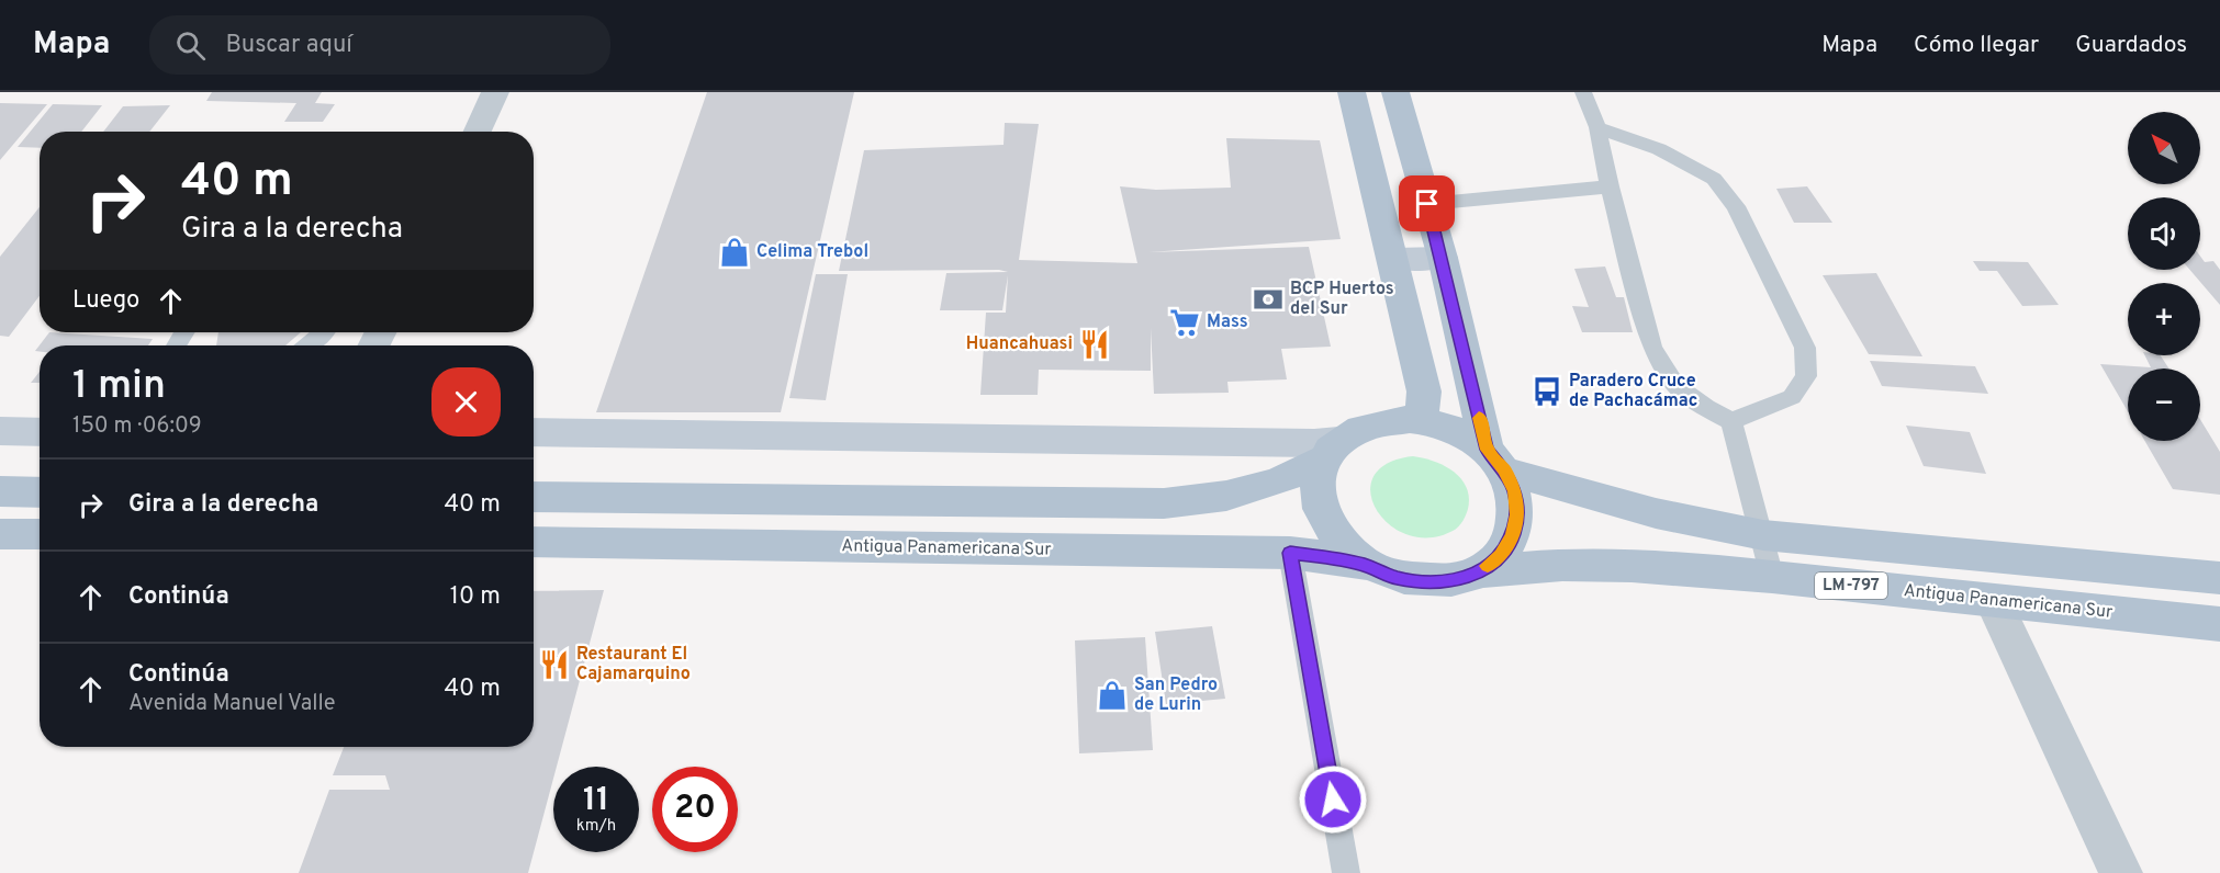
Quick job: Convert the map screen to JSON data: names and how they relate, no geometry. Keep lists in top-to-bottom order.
{
  "streets": {
    "main road": ["Antigua Panamericana Sur", "LM-797"]
  },
  "crossings": [
    ["Antigua Panamericana Sur", "LM-797"]
  ],
  "places": {
    "shop": ["Celima Trebol", "San Pedro de Lurin"],
    "bank": ["BCP Huertos del Sur"],
    "supermarket": ["Mass"],
    "restaurant": ["Huancahuasi", "Restaurant El Cajamarquino"],
    "bus stop": ["Paradero Cruce de Pachacámac"]
  },
  "north": "top left",
  "page": {
    "header": "Mapa",
    "search": "Buscar aquí",
    "nav": ["Mapa", "Cómo llegar", "Guardados"],
    "map_buttons": ["+", "−"],
    "turn": ["40 m", "Gira a la derecha"],
    "then": "Luego",
    "heading": ["1 min", "150 m · 06:09"],
    "list": [
      {
        "name": "Gira a la derecha",
        "value": "40 m"
      },
      {
        "name": "Continúa",
        "value": "10 m"
      },
      {
        "name": "Continúa",
        "note": "Avenida Manuel Valle",
        "value": "40 m"
      }
    ],
    "speed": "11 km/h",
    "limit": "20"
  }
}
